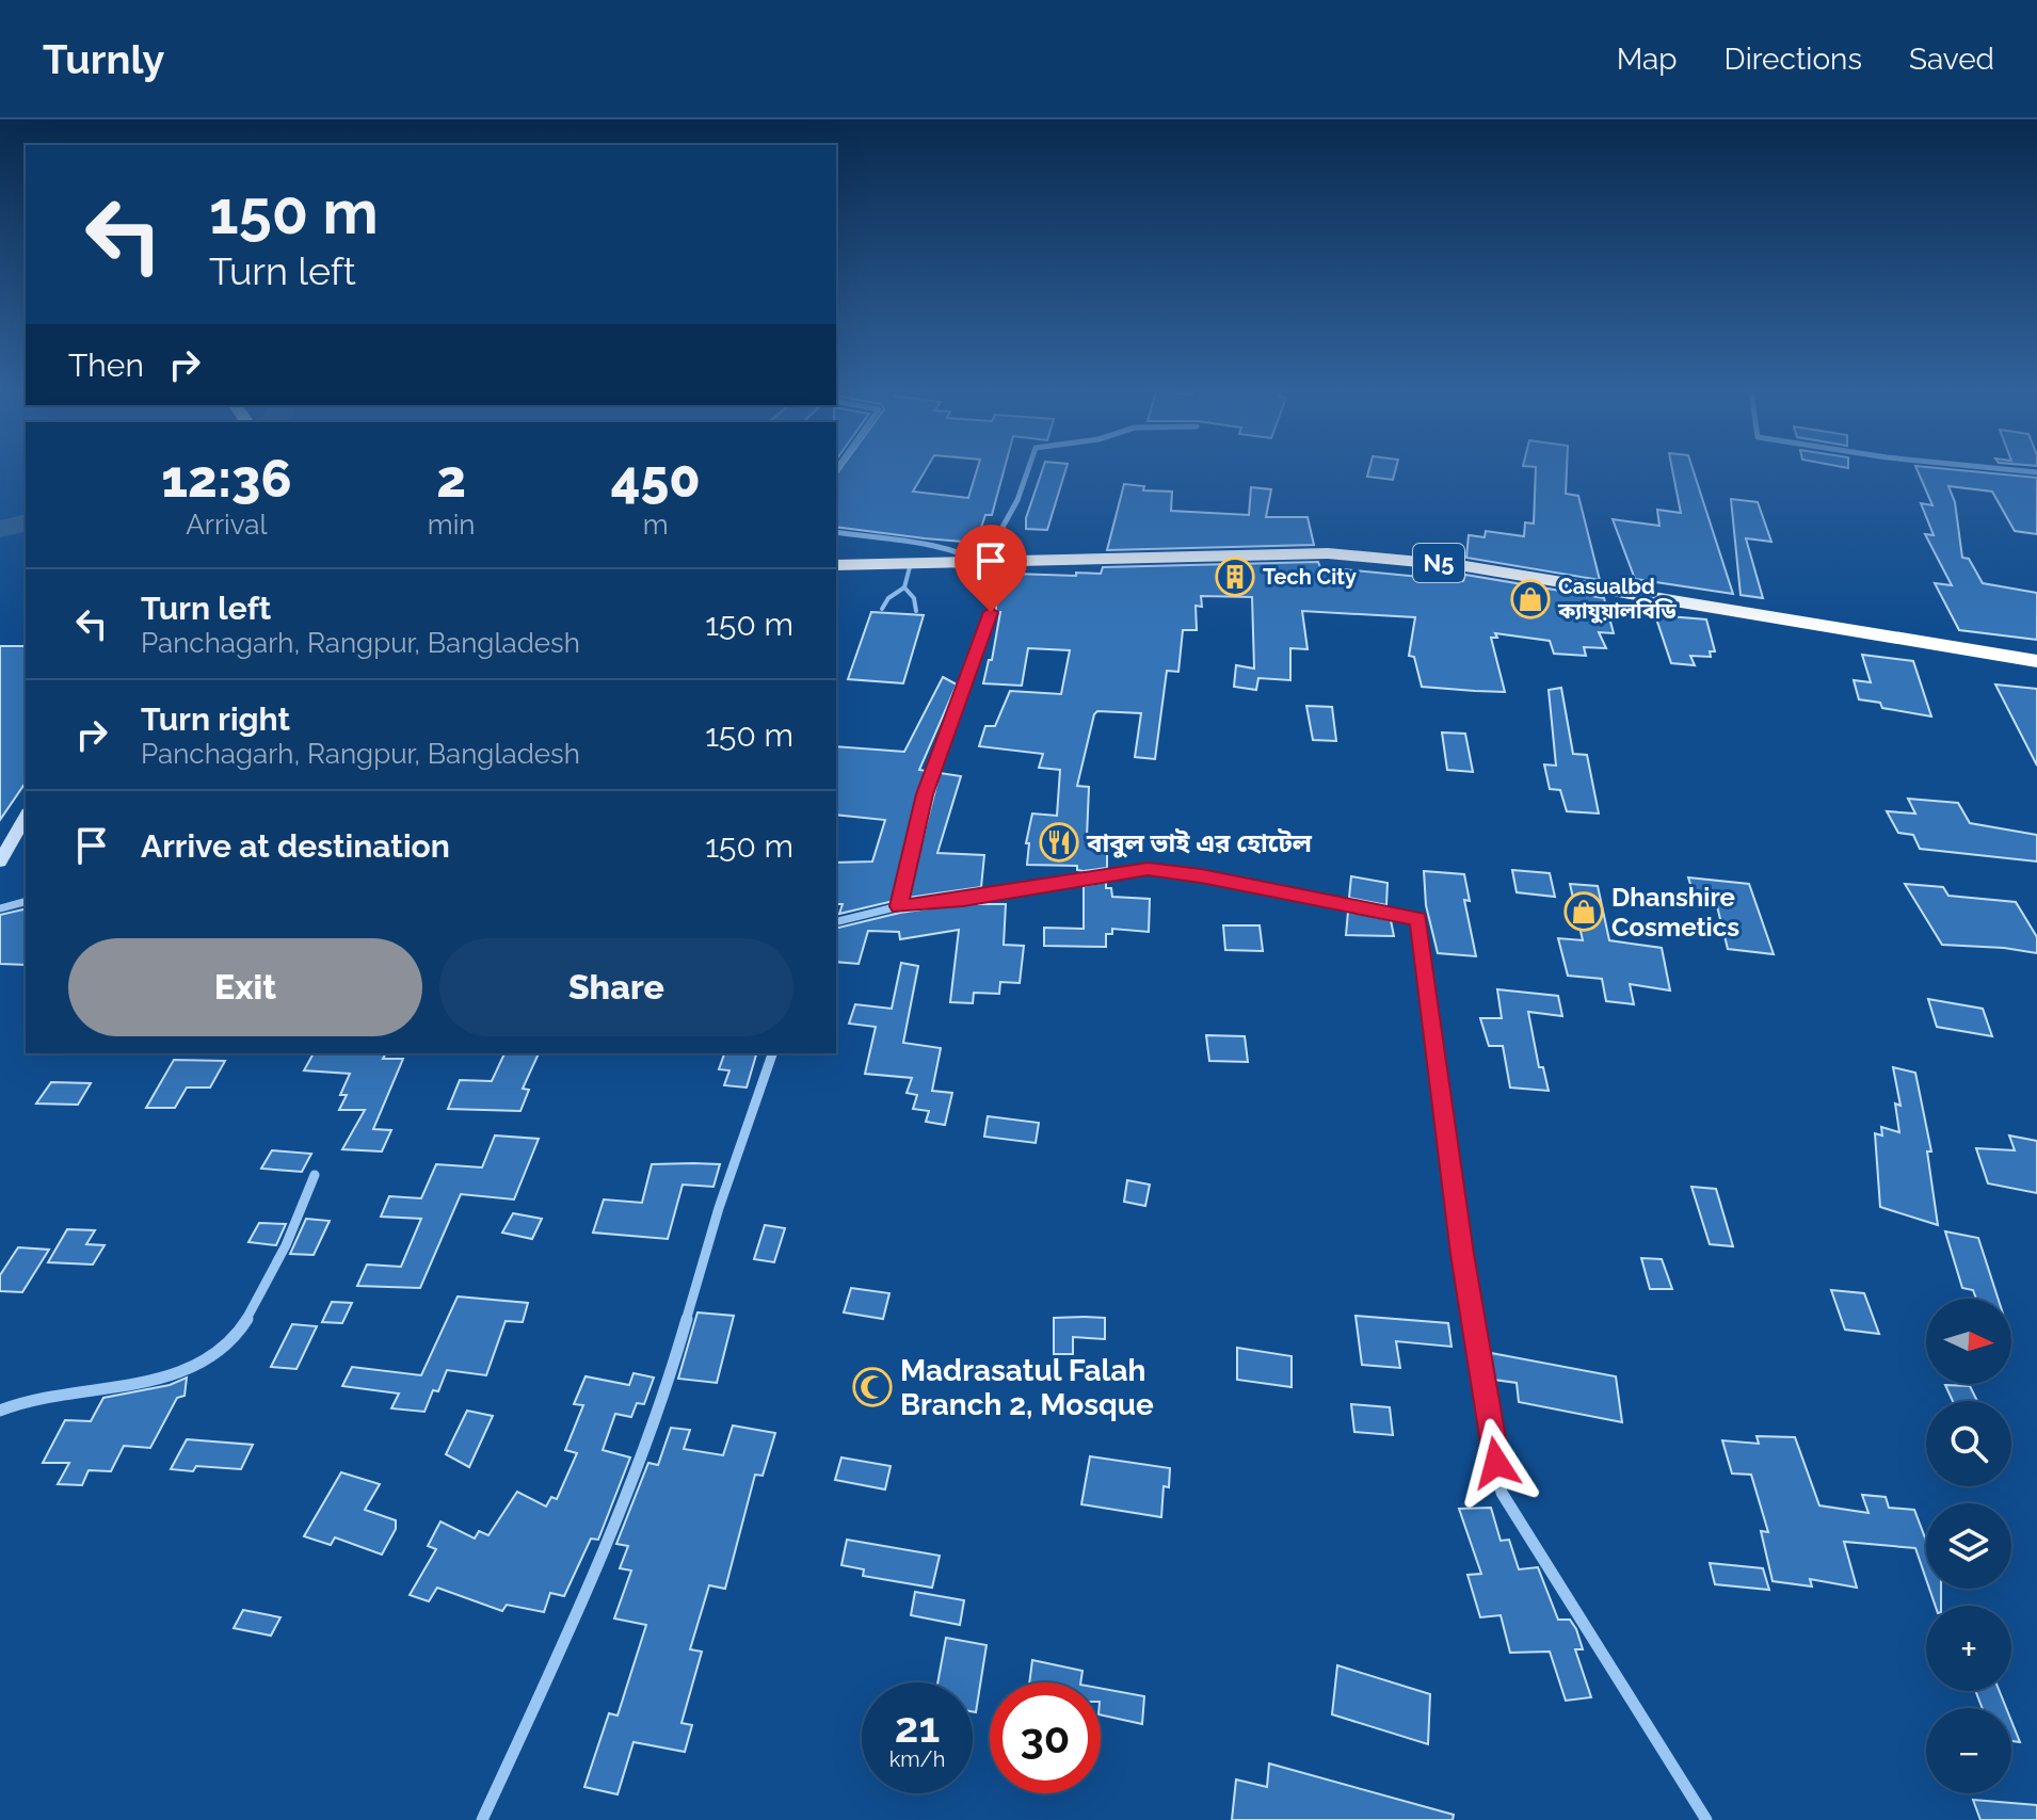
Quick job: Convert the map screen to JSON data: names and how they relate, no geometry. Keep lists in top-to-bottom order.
{
  "streets": {
    "highway": ["N5"]
  },
  "places": {
    "building": ["Tech City"],
    "shop": ["Casualbd ক্যাযুয়ালবিডি", "Dhanshire Cosmetics"],
    "restaurant": ["বাবুল ভাই এর হোটেল"],
    "mosque": ["Madrasatul Falah Branch 2, Mosque"]
  },
  "north": "right",
  "page": {
    "header": "Turnly",
    "nav": ["Map", "Directions", "Saved"],
    "turn": ["150 m", "Turn left"],
    "then": "Then",
    "eta": [
      "12:36",
      "Arrival",
      "2",
      "min",
      "450",
      "m"
    ],
    "list": [
      {
        "name": "Turn left",
        "note": "Panchagarh, Rangpur, Bangladesh",
        "value": "150 m"
      },
      {
        "name": "Turn right",
        "note": "Panchagarh, Rangpur, Bangladesh",
        "value": "150 m"
      },
      {
        "name": "Arrive at destination",
        "value": "150 m"
      }
    ],
    "buttons": ["Exit", "Share"],
    "map_buttons": ["+", "−"],
    "speed": "21 km/h",
    "limit": "30"
  }
}
